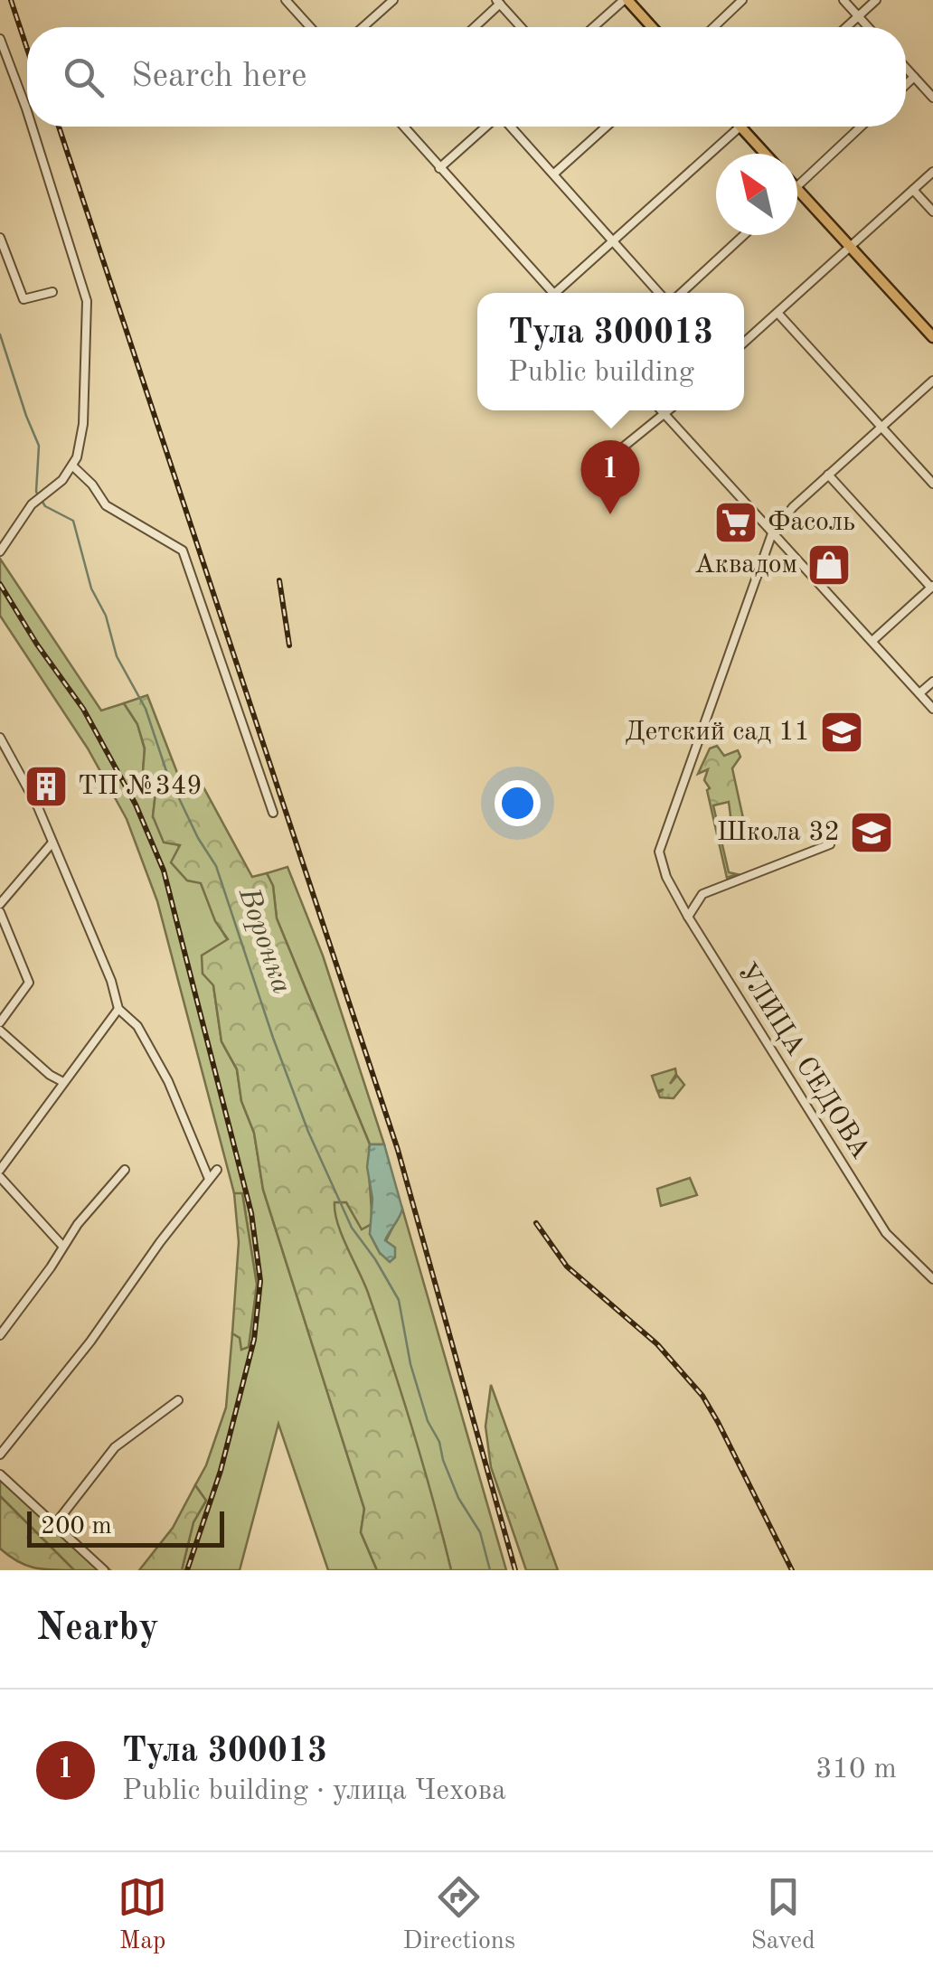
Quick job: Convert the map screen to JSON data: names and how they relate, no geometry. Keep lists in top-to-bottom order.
{
  "streets": {
    "street": ["УЛИЦА СЕДОВА"]
  },
  "water": ["Воронка"],
  "places": {
    "supermarket": ["Фасоль"],
    "shop": ["Аквадом"],
    "school or university": ["Детский сад 11", "Школа 32"],
    "building": ["ТП №349"]
  },
  "scale_bar": "200 m",
  "north": "top left",
  "page": {
    "search": "Search here",
    "popup": ["Тула 300013", "Public building"],
    "pins": "1",
    "scale": "200 m",
    "heading": "Nearby",
    "list": [
      {
        "mark": "1",
        "name": "Тула 300013",
        "note": "Public building · улица Чехова",
        "value": "310 m"
      }
    ],
    "nav": ["Map", "Directions", "Saved"]
  }
}
